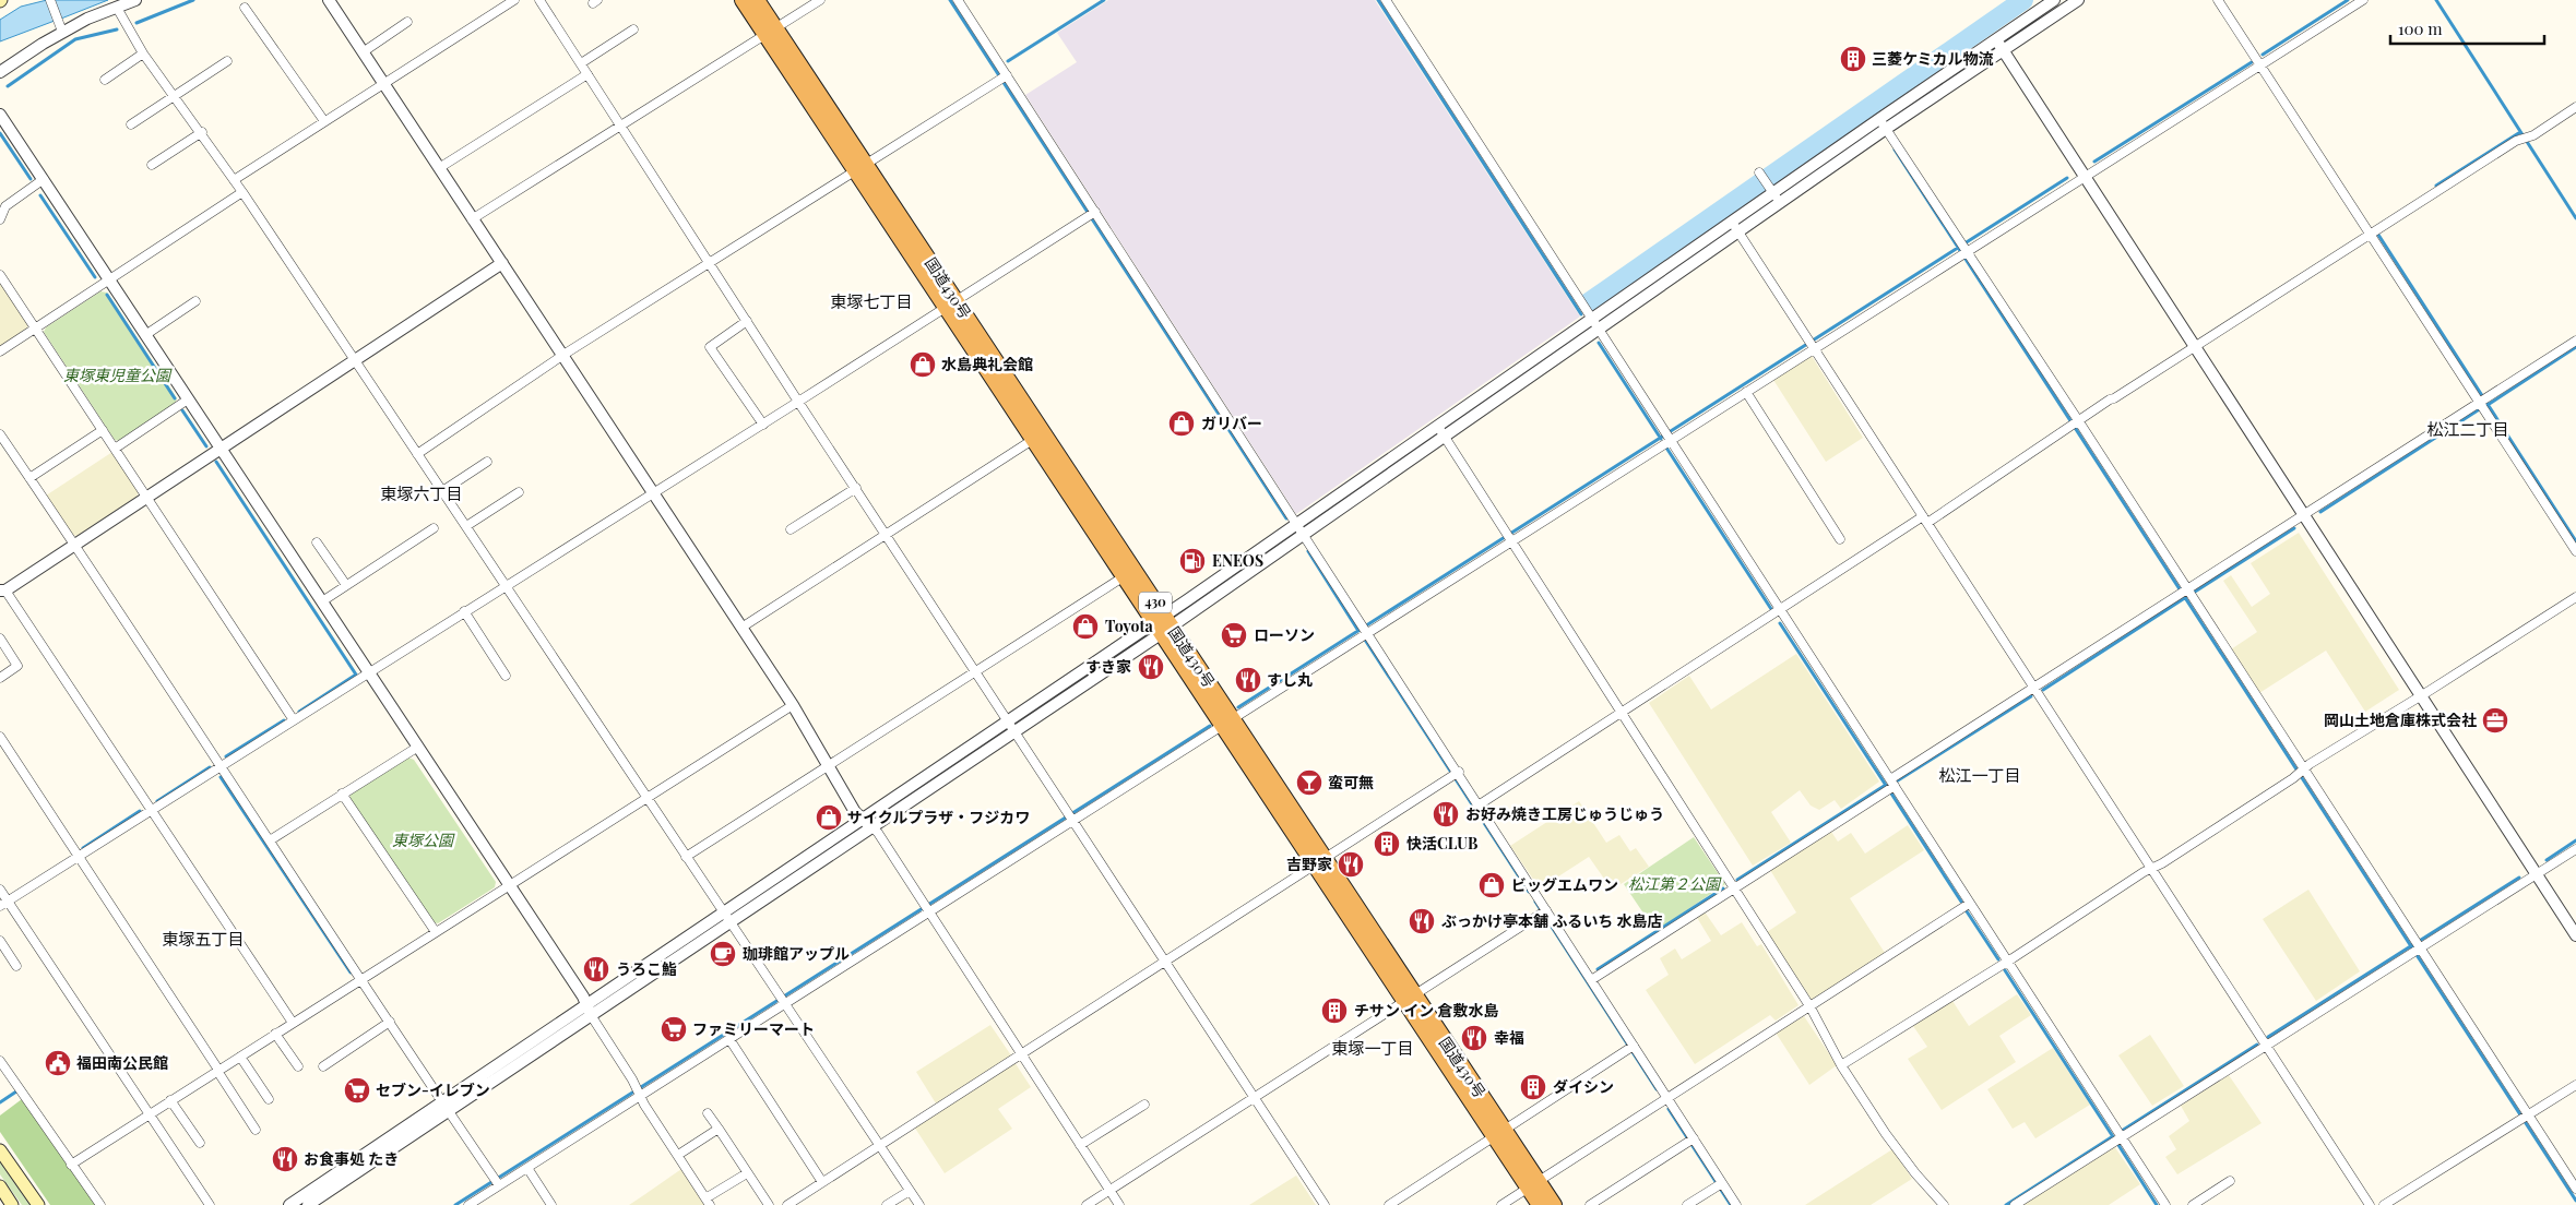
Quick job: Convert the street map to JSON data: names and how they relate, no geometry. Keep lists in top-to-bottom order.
{
  "streets": {
    "highway": ["国道430号", "430"]
  },
  "districts": [
    "東塚七丁目",
    "松江二丁目",
    "東塚六丁目",
    "松江一丁目",
    "東塚五丁目",
    "東塚一丁目"
  ],
  "parks": ["東塚東児童公園", "東塚公園", "松江第２公園"],
  "places": {
    "building": [
      "三菱ケミカル物流",
      "快活CLUB",
      "チサン イン 倉敷水島",
      "ダイシン"
    ],
    "shop": [
      "水島典礼会館",
      "ガリバー",
      "Toyota",
      "サイクルプラザ・フジカワ",
      "ビッグエムワン"
    ],
    "fuel station": ["ENEOS"],
    "supermarket": ["ローソン", "ファミリーマート", "セブン-イレブン"],
    "restaurant": [
      "すき家",
      "すし丸",
      "お好み焼き工房じゅうじゅう",
      "吉野家",
      "ぶっかけ亭本舗 ふるいち 水島店",
      "うろこ鮨",
      "幸福",
      "お食事処 たき"
    ],
    "office": ["岡山土地倉庫株式会社"],
    "bar": ["蛮可無"],
    "cafe": ["珈琲館アップル"],
    "public building": ["福田南公民館"]
  },
  "scale_bar": "100 m"
}
